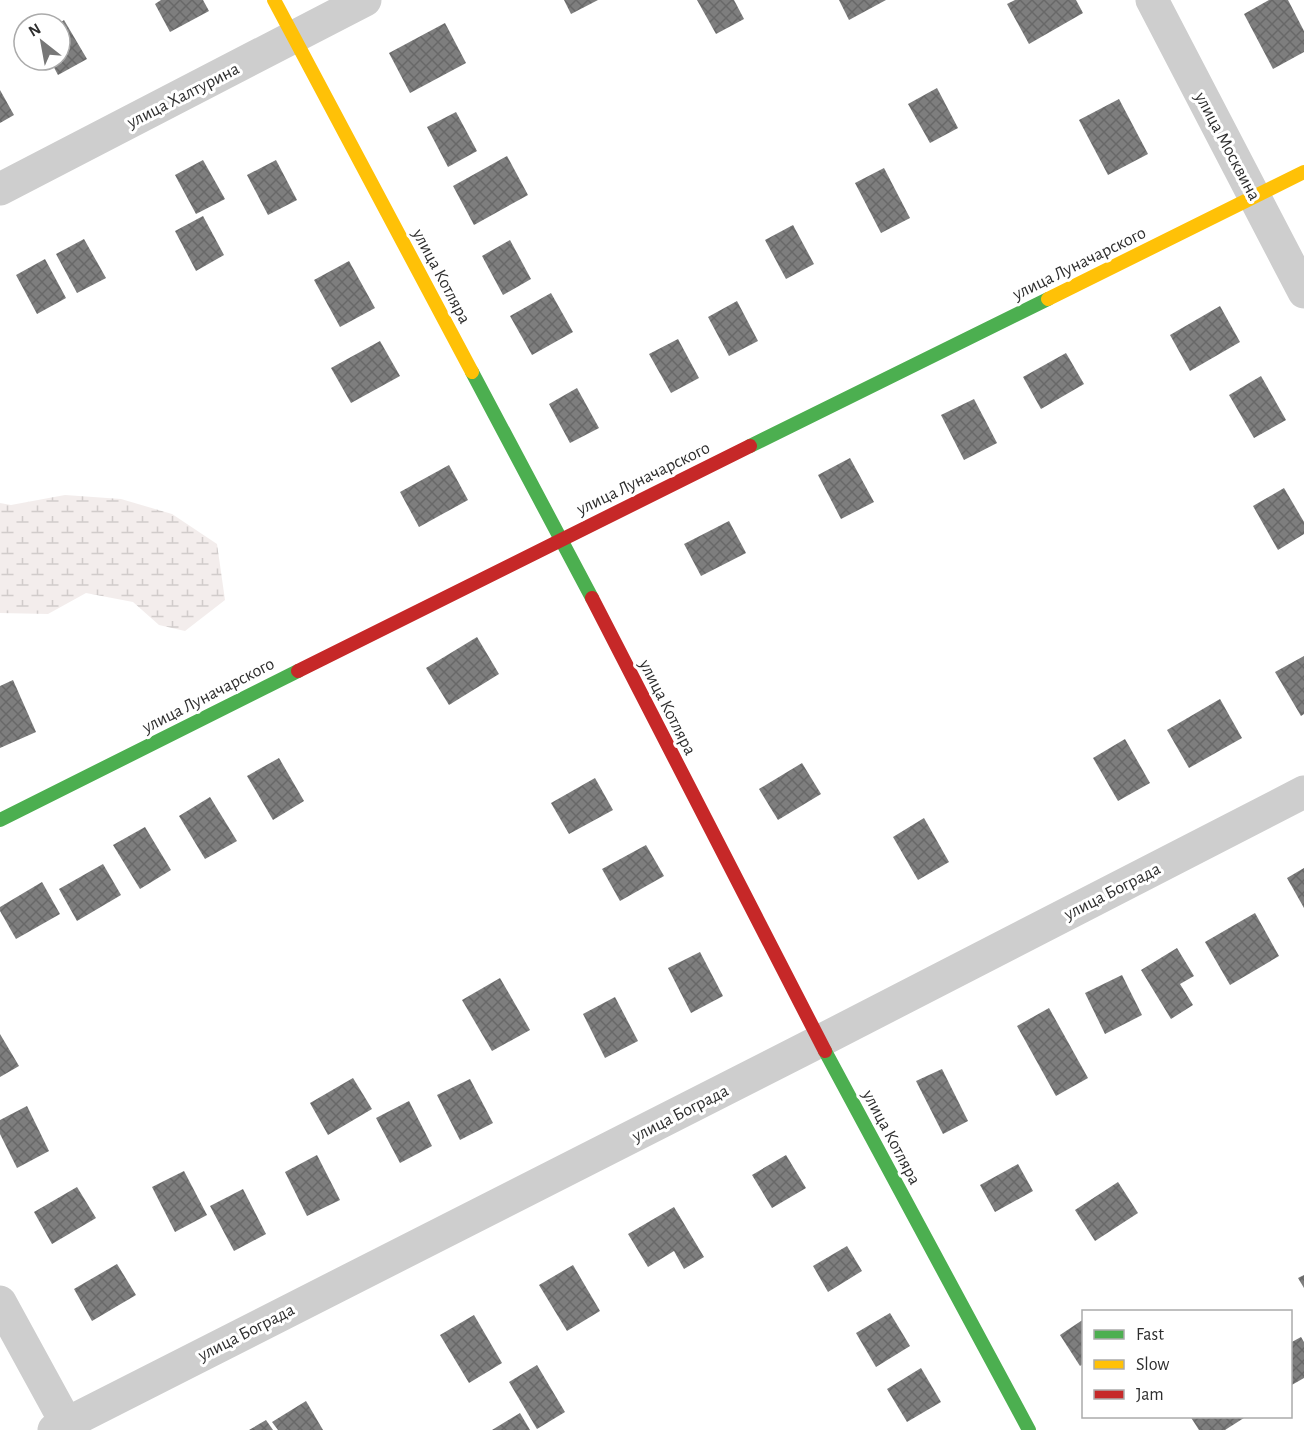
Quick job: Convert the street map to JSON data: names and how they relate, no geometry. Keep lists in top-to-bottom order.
{
  "streets": {
    "street": [
      "улица Халтурина",
      "улица Москвина",
      "улица Луначарского",
      "улица Котляра",
      "улица Бограда"
    ]
  },
  "crossings": [
    ["улица Халтурина", "улица Котляра"],
    ["улица Москвина", "улица Луначарского"],
    ["улица Луначарского", "улица Котляра"],
    ["улица Котляра", "улица Бограда"]
  ],
  "legend": ["Fast", "Slow", "Jam"],
  "north": "top left"
}
